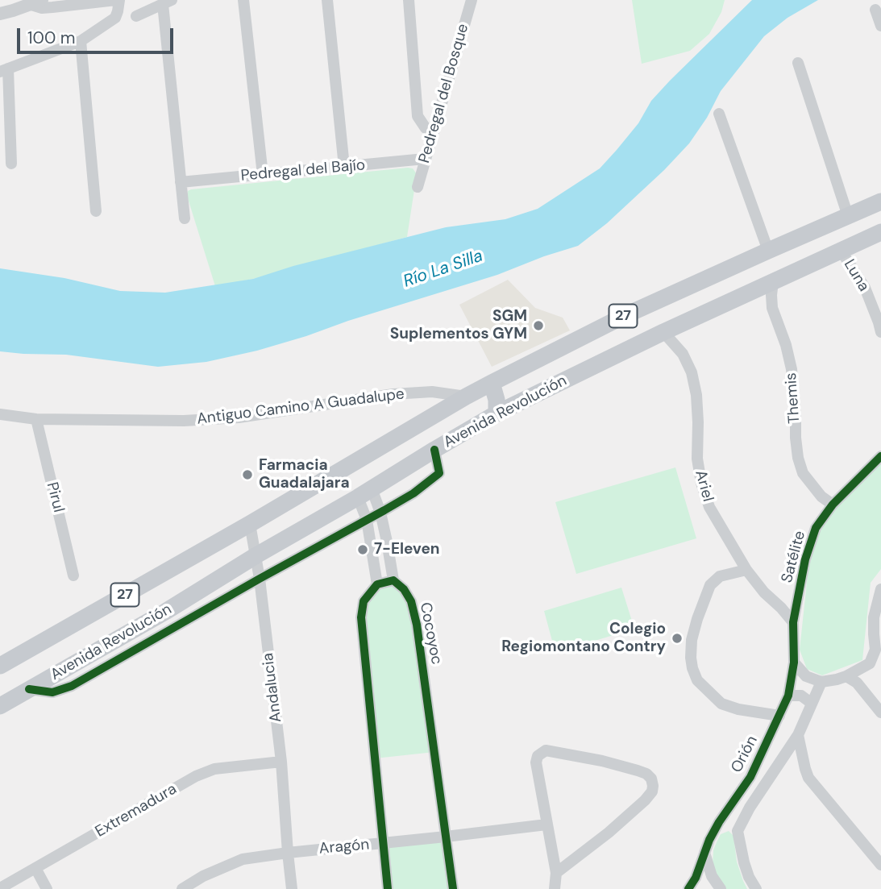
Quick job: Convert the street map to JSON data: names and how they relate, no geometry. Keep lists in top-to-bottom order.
{
  "streets": {
    "main road": ["27", "Avenida Revolución"],
    "street": [
      "Pedregal del Bosque",
      "Pedregal del Bajío",
      "Luna",
      "Themis",
      "Antiguo Camino A Guadalupe",
      "Ariel",
      "Pirul",
      "Satélite",
      "Cocoyoc",
      "Andalucia",
      "Orión",
      "Extremadura",
      "Aragón"
    ]
  },
  "crossings": [
    ["Pedregal del Bosque", "Pedregal del Bajío"],
    ["Luna", "Avenida Revolución"],
    ["Themis", "Avenida Revolución"],
    ["Themis", "Satélite"],
    ["Antiguo Camino A Guadalupe", "Avenida Revolución"],
    ["Antiguo Camino A Guadalupe", "Pirul"],
    ["Avenida Revolución", "Ariel"],
    ["Avenida Revolución", "Cocoyoc"],
    ["Avenida Revolución", "Andalucia"],
    ["Ariel", "Satélite"],
    ["Ariel", "Orión"],
    ["Satélite", "Orión"],
    ["Cocoyoc", "Aragón"],
    ["Andalucia", "Extremadura"],
    ["Andalucia", "Aragón"]
  ],
  "water": ["Río La Silla"],
  "places": [
    "SGM Suplementos GYM",
    "Farmacia Guadalajara",
    "7-Eleven",
    "Colegio Regiomontano Contry"
  ],
  "scale_bar": "100 m"
}
